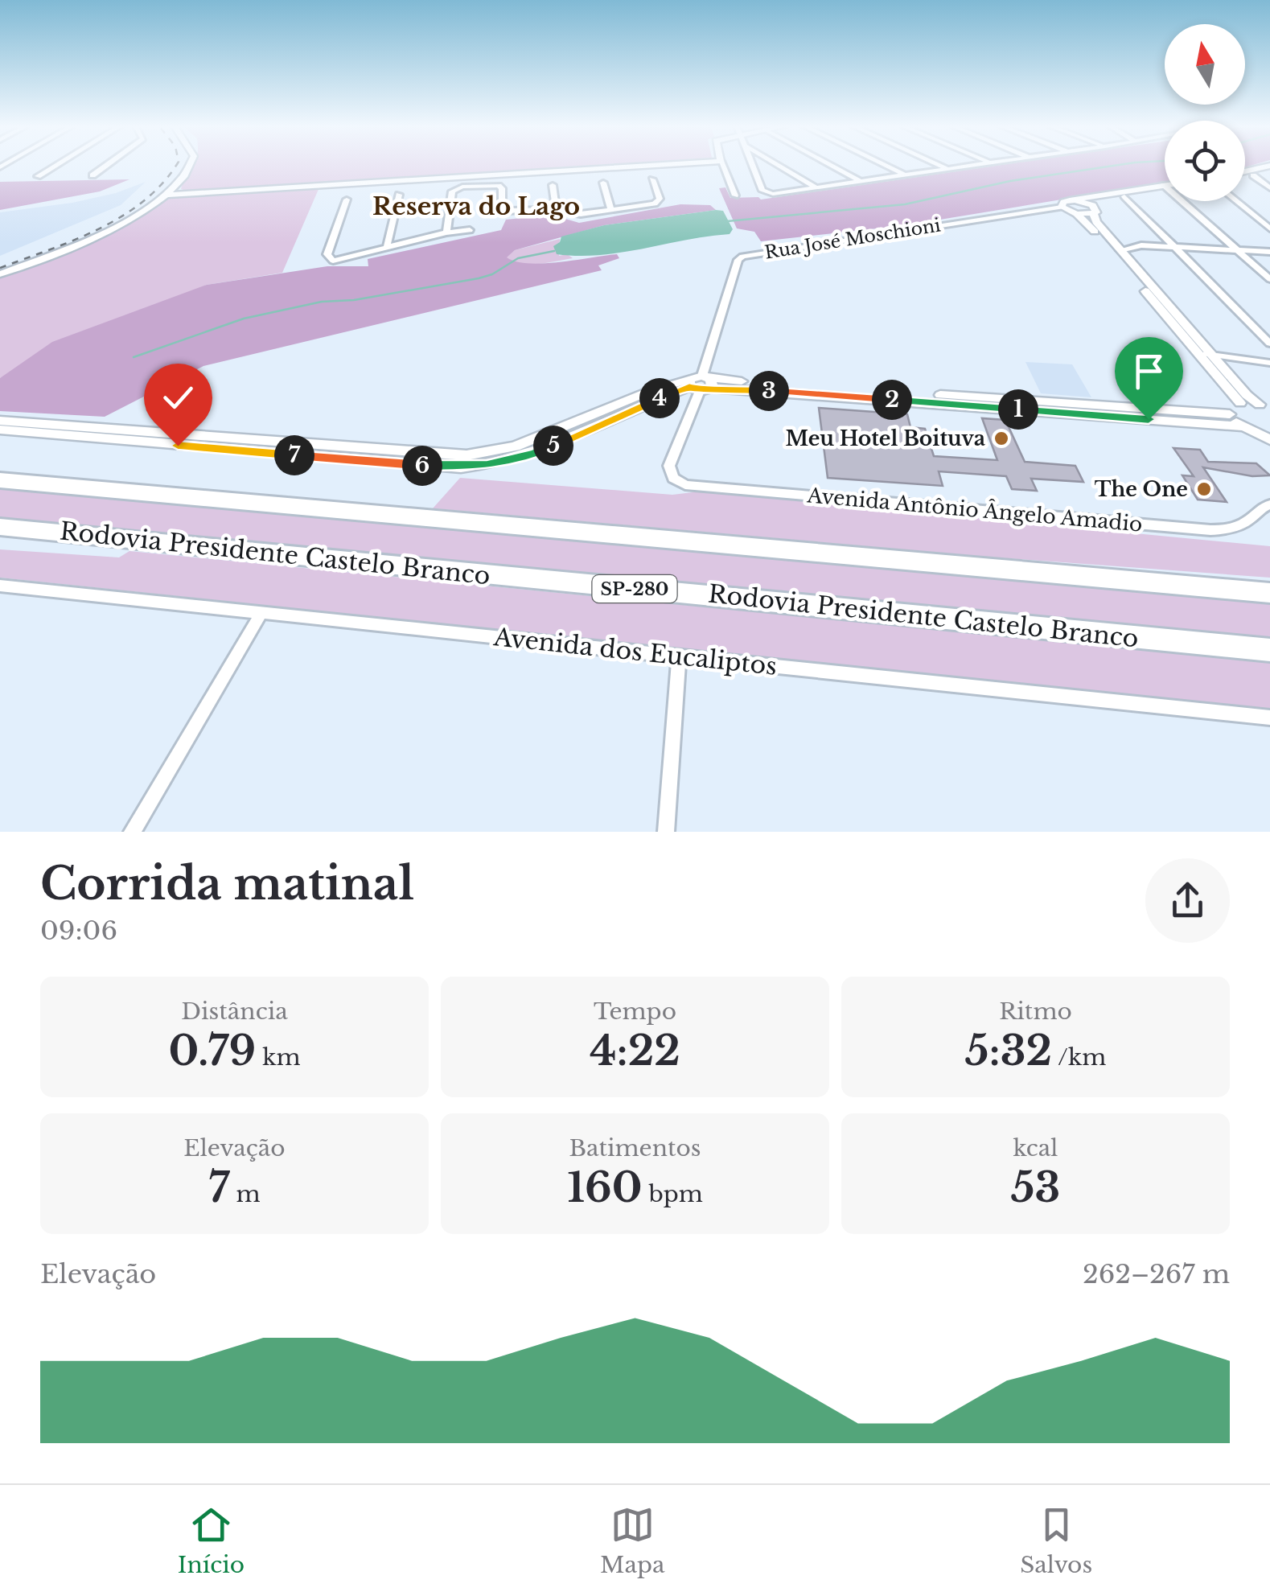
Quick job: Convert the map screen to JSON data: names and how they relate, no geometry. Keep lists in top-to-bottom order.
{
  "streets": {
    "highway": ["Rodovia Presidente Castelo Branco", "SP-280"],
    "street": ["Rua José Moschioni", "Avenida Antônio Ângelo Amadio", "Avenida dos Eucaliptos"]
  },
  "crossings": [
    ["Rua José Moschioni", "Avenida Antônio Ângelo Amadio"]
  ],
  "districts": ["Reserva do Lago"],
  "places": ["Meu Hotel Boituva", "The One"],
  "north": "top",
  "page": {
    "pins": [
      "3",
      "4",
      "2",
      "1",
      "5",
      "7",
      "6"
    ],
    "heading": ["Corrida matinal", "09:06"],
    "stats": [
      ["Distância", "0.79 km"],
      ["Tempo", "4:22"],
      ["Ritmo", "5:32 /km"],
      ["Elevação", "7 m"],
      ["Batimentos", "160 bpm"],
      ["kcal", "53"]
    ],
    "chart": ["Elevação", "262–267 m"],
    "tabs": ["Início", "Mapa", "Salvos"]
  }
}
